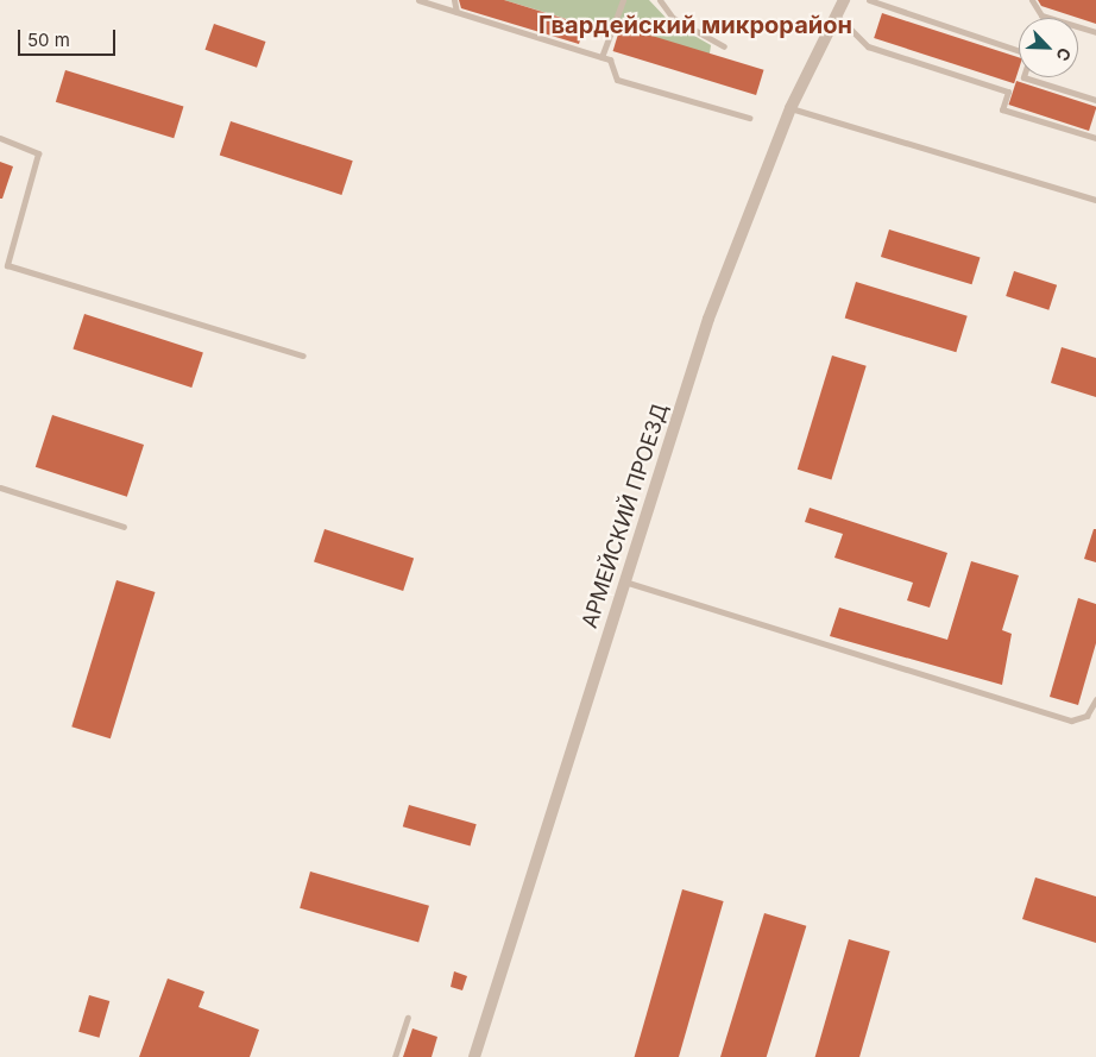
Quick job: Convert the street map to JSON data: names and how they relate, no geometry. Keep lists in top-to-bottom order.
{
  "streets": {
    "street": ["АРМЕЙСКИЙ ПРОЕЗД"]
  },
  "districts": ["Гвардейский микрорайон"],
  "scale_bar": "50 m",
  "north": "bottom right"
}
